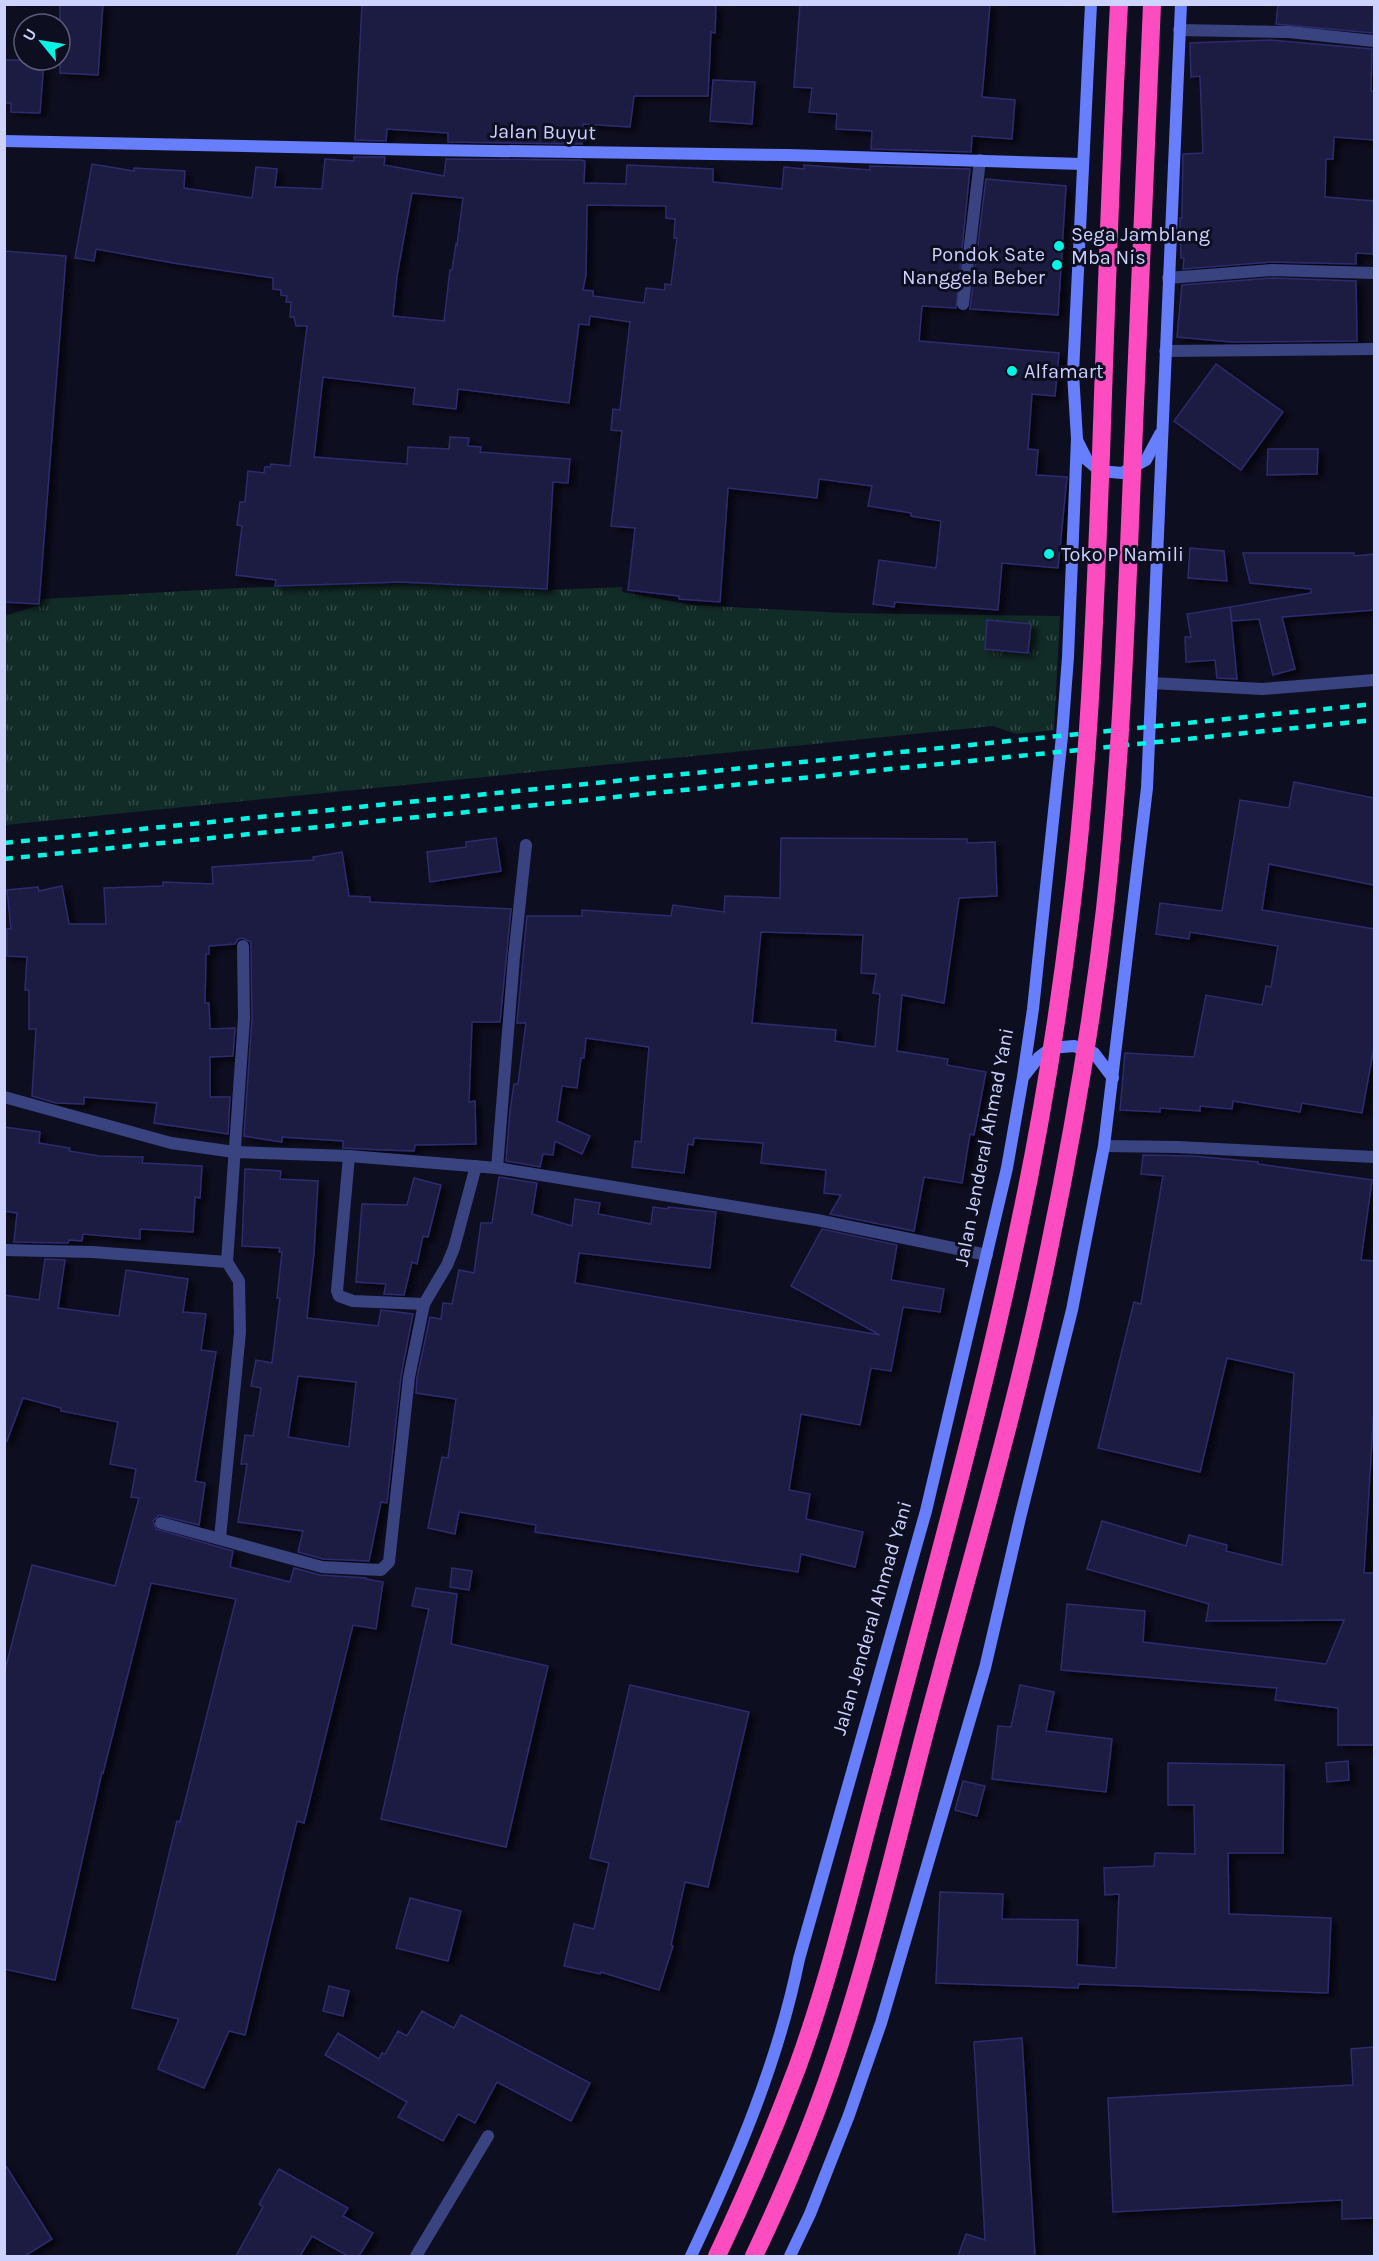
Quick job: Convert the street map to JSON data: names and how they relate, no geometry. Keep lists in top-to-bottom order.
{
  "streets": {
    "street": ["Jalan Buyut", "Jalan Jenderal Ahmad Yani"]
  },
  "crossings": [
    ["Jalan Buyut", "Jalan Jenderal Ahmad Yani"]
  ],
  "places": [
    "Sega Jamblang Mba Nis",
    "Pondok Sate Nanggela Beber",
    "Alfamart",
    "Toko P Namili"
  ],
  "north": "top left"
}
